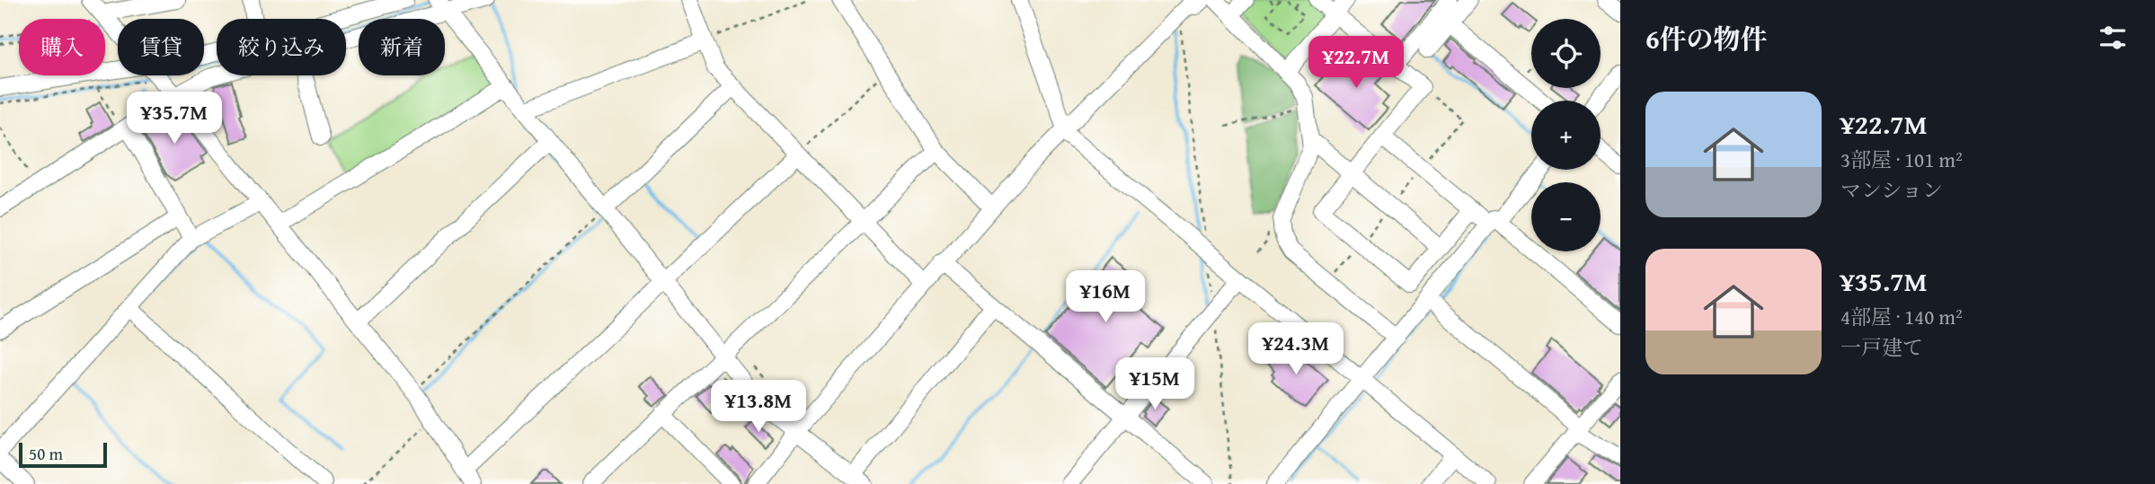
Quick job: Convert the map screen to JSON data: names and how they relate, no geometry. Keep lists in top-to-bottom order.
{
  "scale_bar": "50 m",
  "page": {
    "heading": "6件の物件",
    "map_buttons": ["+", "−"],
    "chip": [
      "購入",
      "賃貸",
      "絞り込み",
      "新着"
    ],
    "price": [
      "¥22.7M",
      "¥35.7M",
      "¥16M",
      "¥24.3M",
      "¥15M",
      "¥13.8M"
    ],
    "list": [
      {
        "name": "¥22.7M",
        "note": "3部屋 · 101 m² · マンション"
      },
      {
        "name": "¥35.7M",
        "note": "4部屋 · 140 m² · 一戸建て"
      }
    ],
    "scale": "50 m"
  }
}
